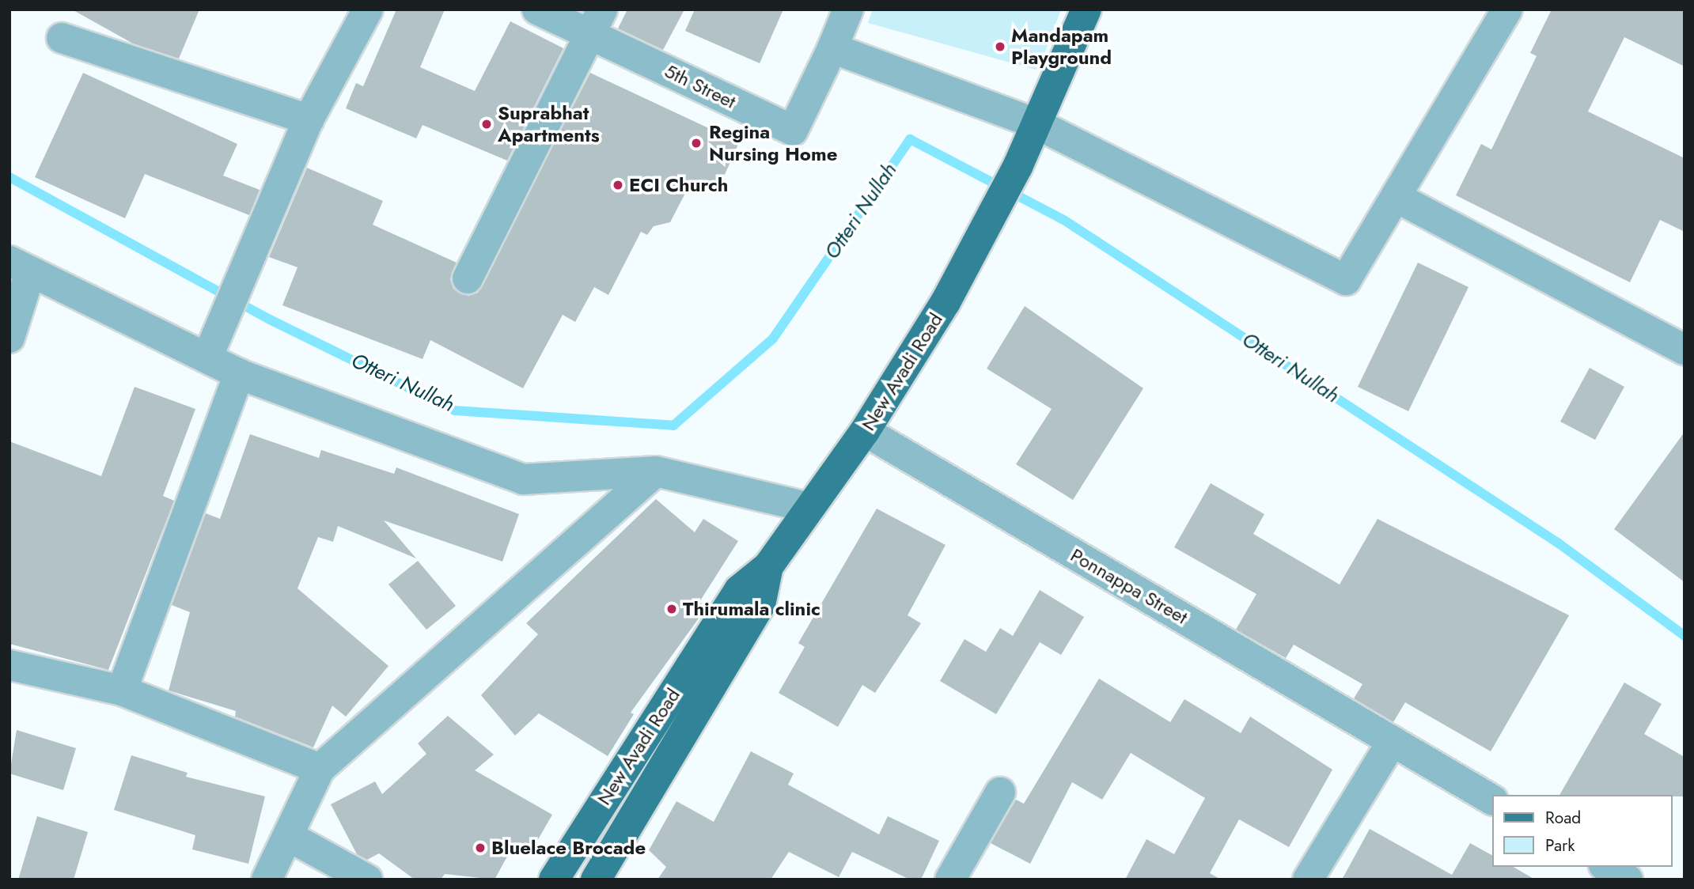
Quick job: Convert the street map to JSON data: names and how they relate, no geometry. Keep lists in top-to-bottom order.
{
  "streets": {
    "main road": ["New Avadi Road"],
    "street": ["5th Street", "Ponnappa Street"]
  },
  "crossings": [
    ["New Avadi Road", "Ponnappa Street"]
  ],
  "water": ["Otteri Nullah"],
  "places": [
    "Mandapam Playground",
    "Suprabhat Apartments",
    "Regina Nursing Home",
    "ECI Church",
    "Thirumala clinic",
    "Bluelace Brocade"
  ],
  "legend": ["Road", "Park"]
}
